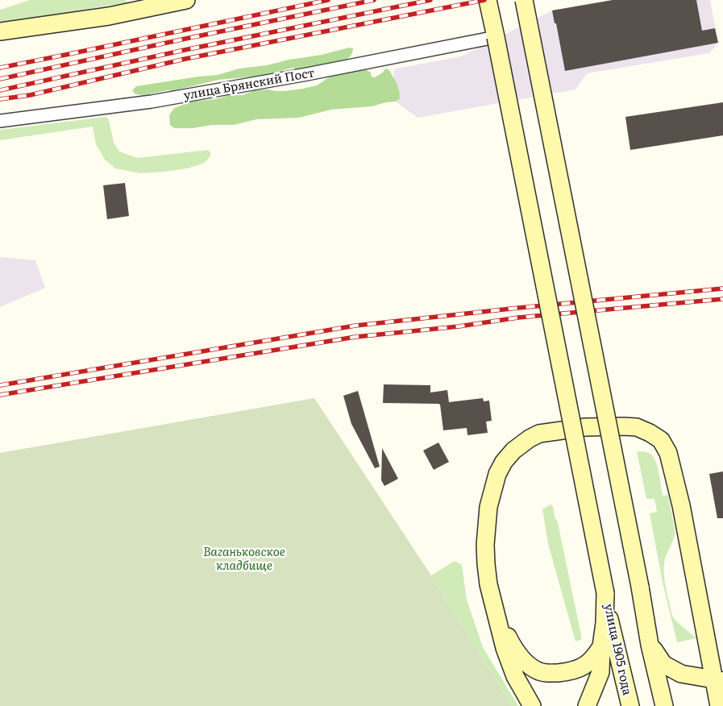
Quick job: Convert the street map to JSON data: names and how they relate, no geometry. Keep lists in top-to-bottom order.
{
  "streets": {
    "main road": ["улица 1905 года"],
    "street": ["улица Брянский Пост"]
  },
  "parks": ["Ваганьковское кладбище"]
}
